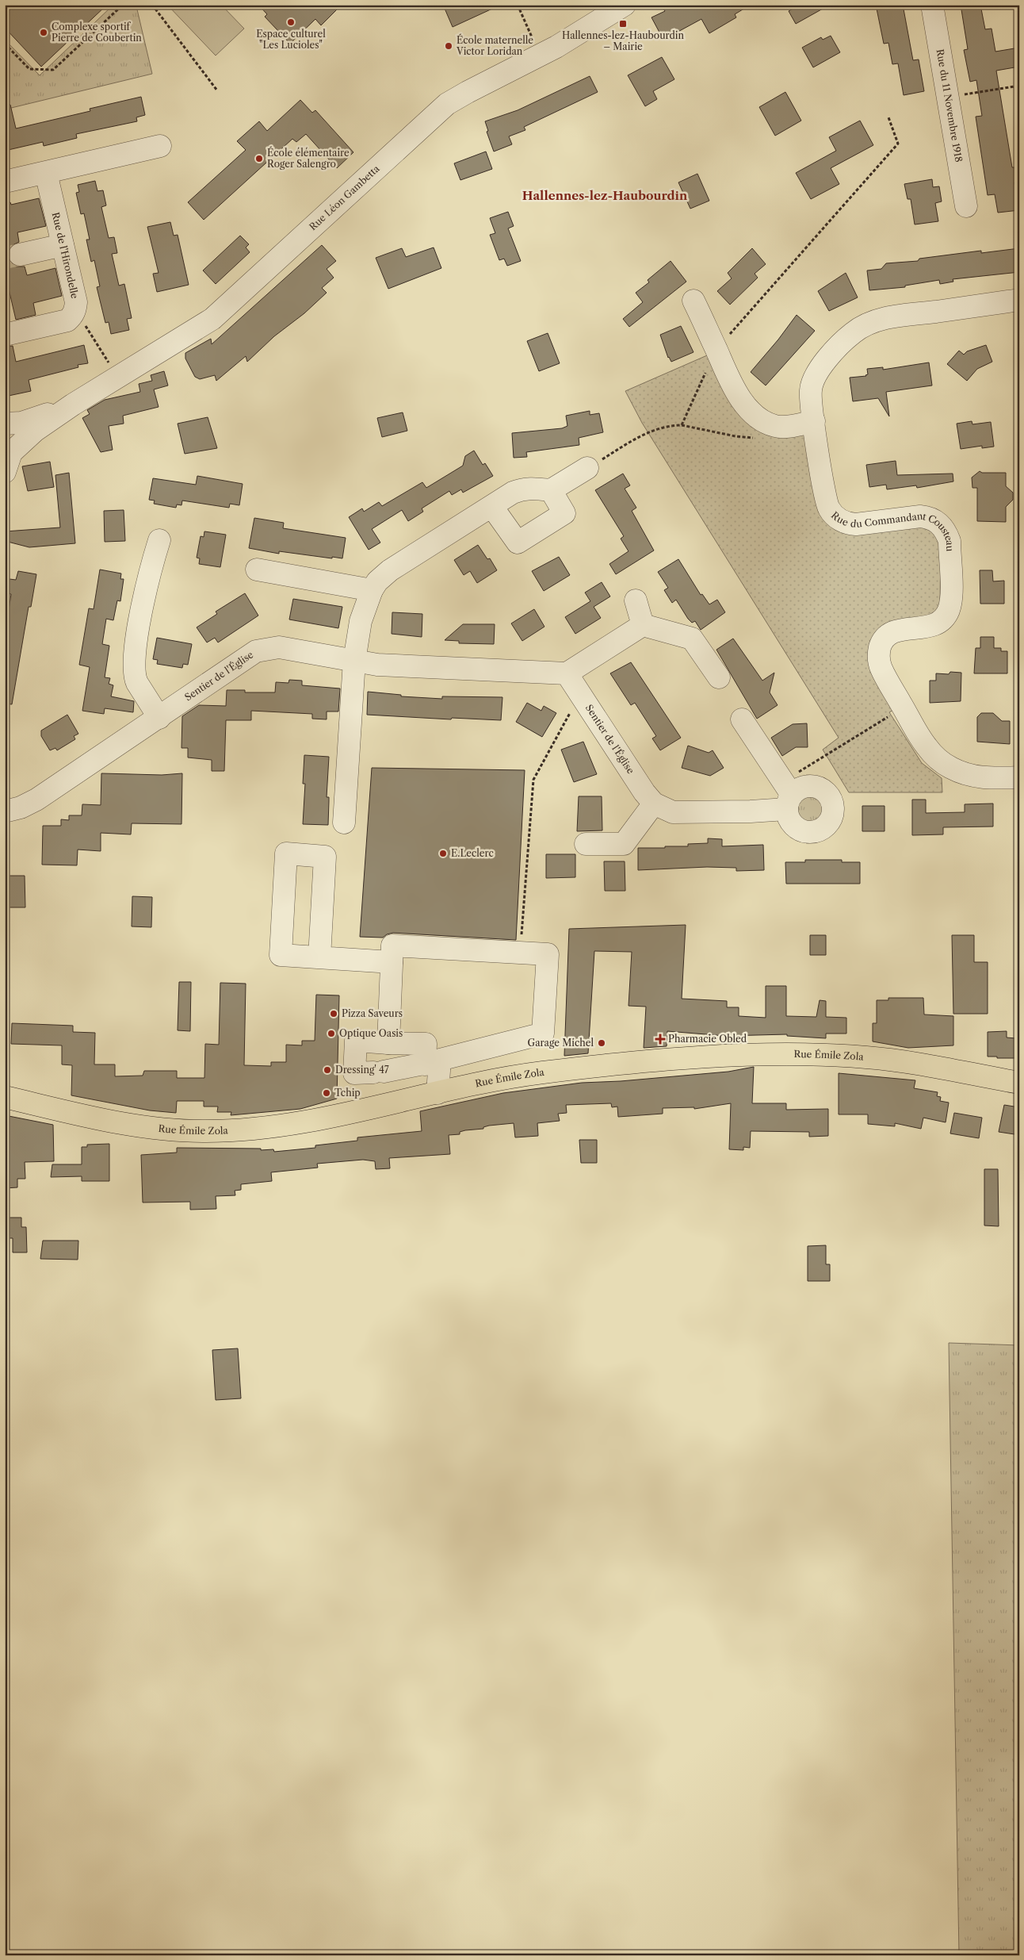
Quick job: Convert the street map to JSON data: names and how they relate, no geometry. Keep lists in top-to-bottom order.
{
  "streets": {
    "main road": ["Rue Émile Zola"],
    "street": [
      "Rue du 11 Novembre 1918",
      "Rue Léon Gambetta",
      "Rue de l'Hirondelle",
      "Rue du Commandant Cousteau",
      "Sentier de l'Église"
    ]
  },
  "districts": ["Hallennes-lez-Haubourdin"],
  "places": {
    "other": [
      "Espace culturel \"Les Lucioles\"",
      "Complexe sportif Pierre de Coubertin",
      "École maternelle Victor Loridan",
      "École élémentaire Roger Salengro",
      "E.Leclerc",
      "Pizza Saveurs",
      "Optique Oasis",
      "Garage Michel",
      "Dressing' 47",
      "Tchip"
    ],
    "transit": ["Hallennes-lez-Haubourdin – Mairie"],
    "health": ["Pharmacie Obled"]
  }
}
